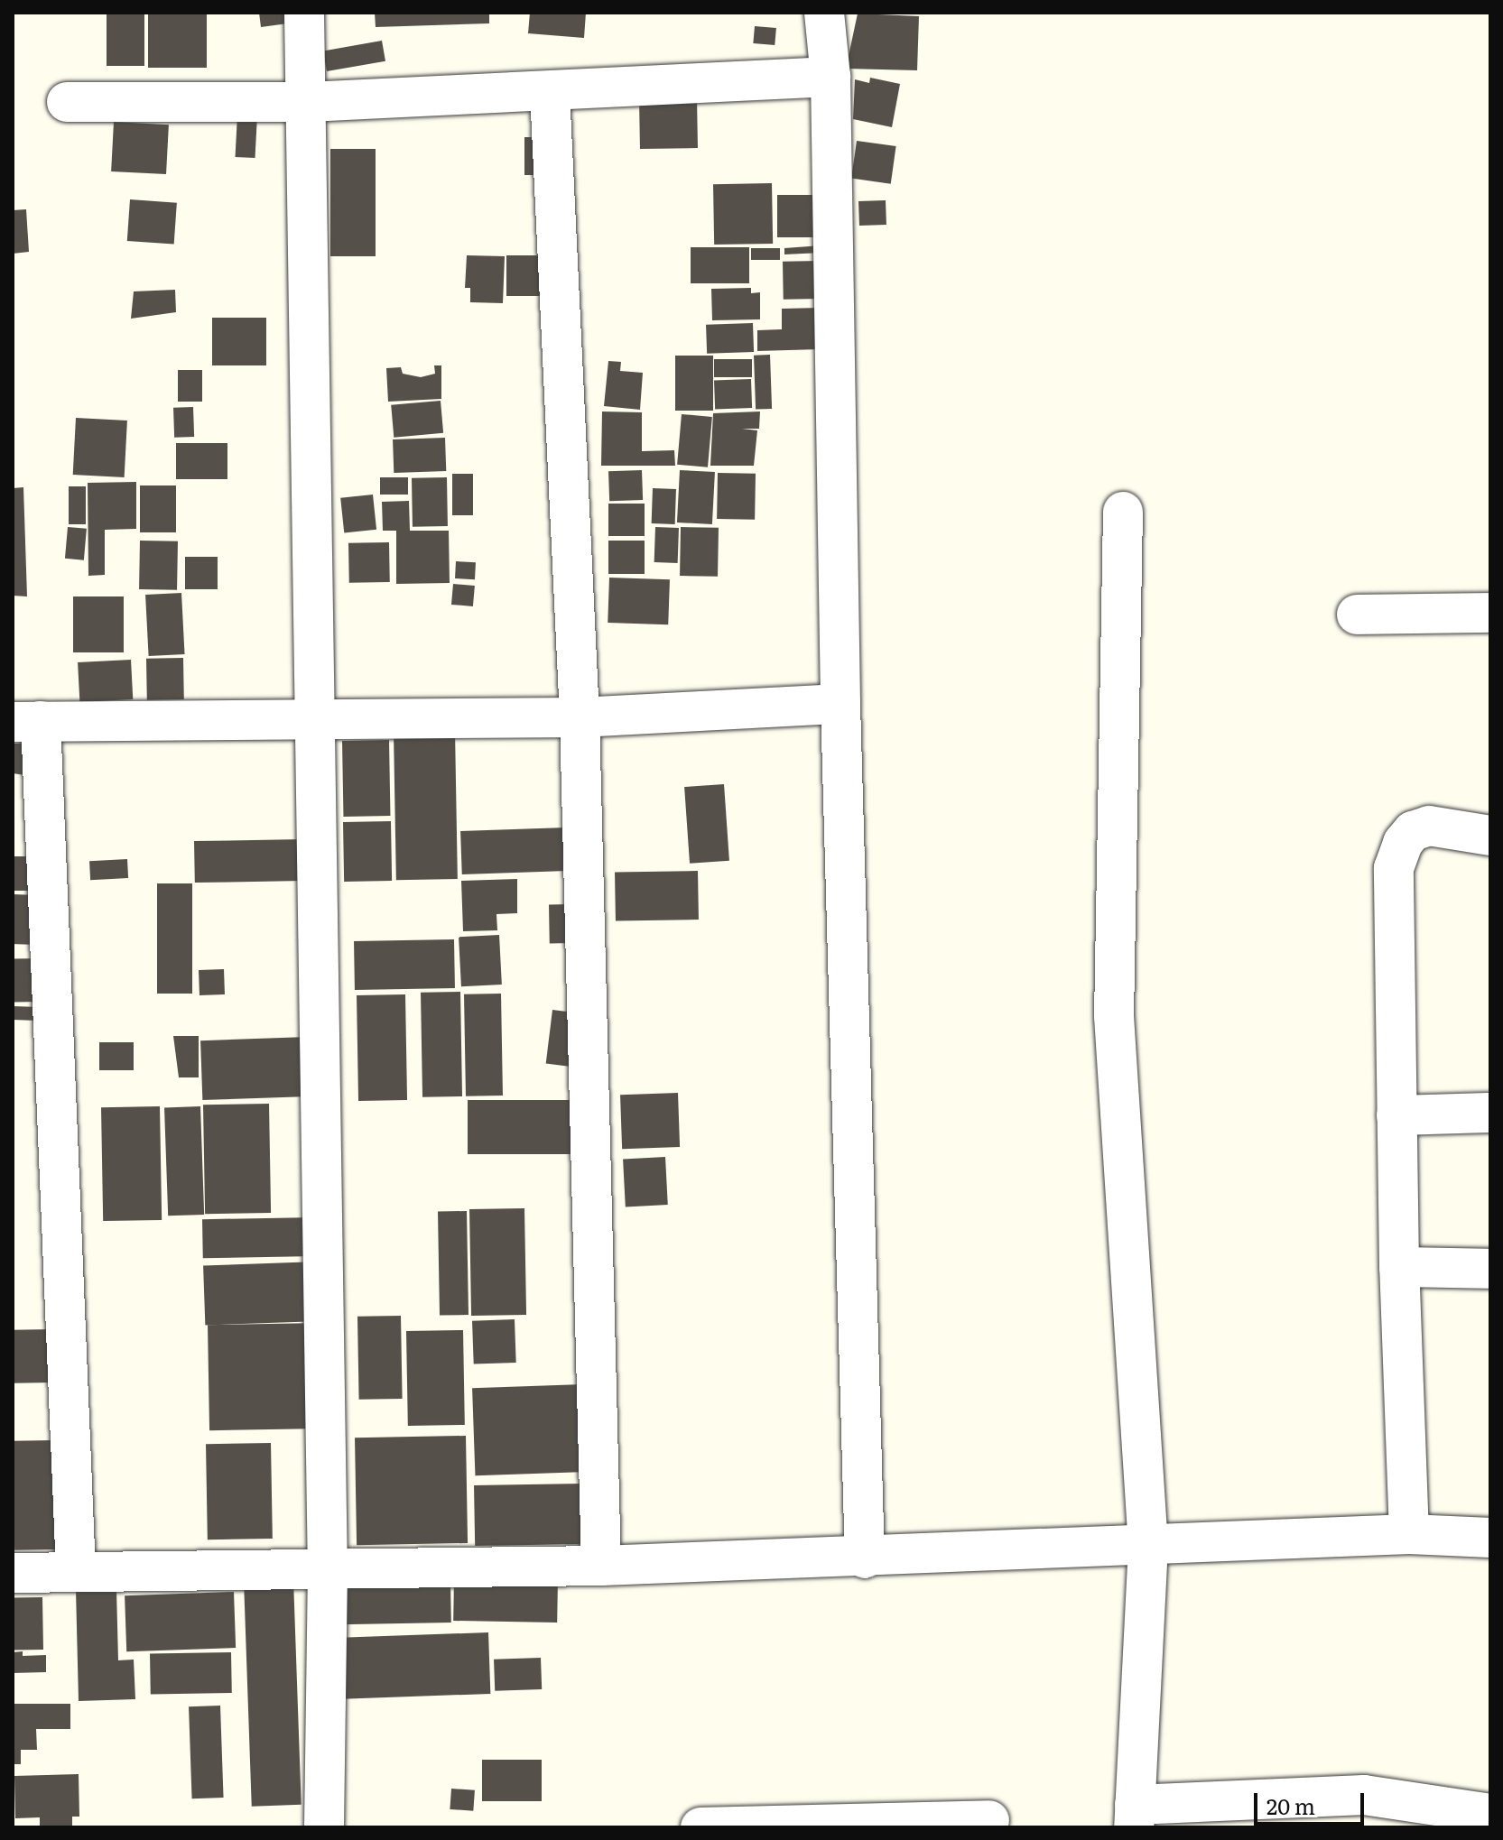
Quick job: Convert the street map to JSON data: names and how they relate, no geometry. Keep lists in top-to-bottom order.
{
  "scale_bar": "20 m"
}
